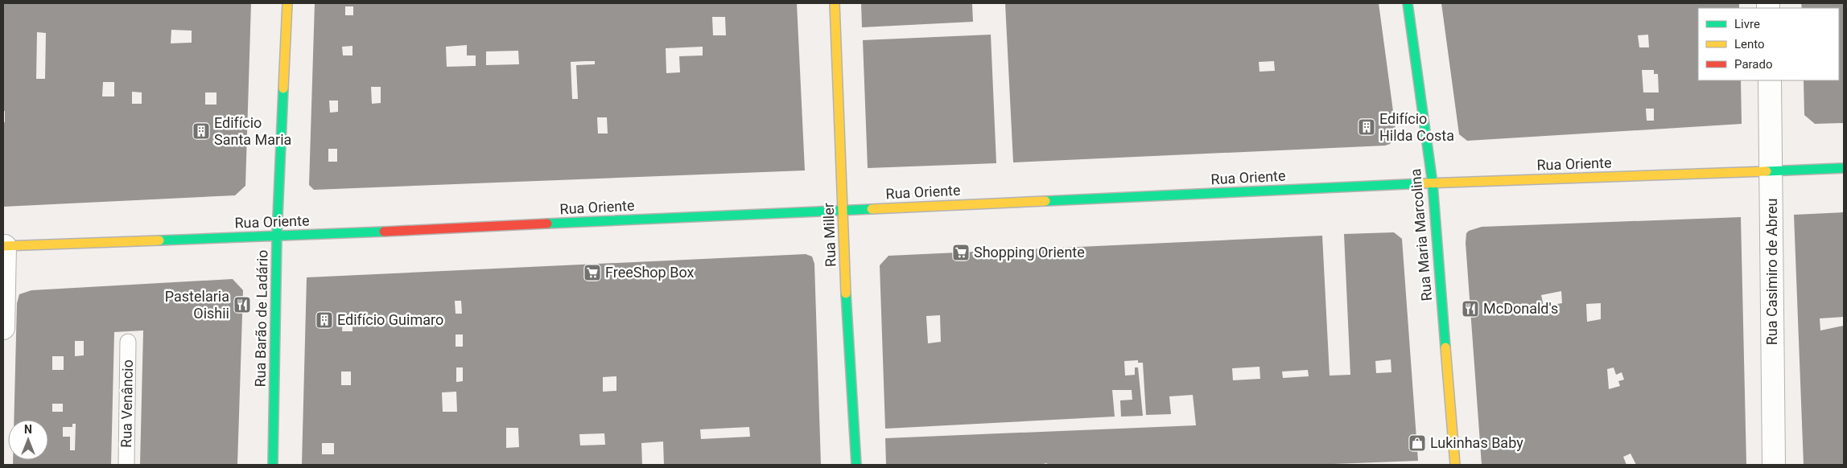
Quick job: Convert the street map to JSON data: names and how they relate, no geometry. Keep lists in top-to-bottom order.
{
  "streets": {
    "main road": [
      "Rua Oriente",
      "Rua Miller",
      "Rua Maria Marcolina",
      "Rua Barão de Ladário"
    ],
    "street": ["Rua Casimiro de Abreu"],
    "lane": ["Rua Venâncio"]
  },
  "crossings": [
    ["Rua Oriente", "Rua Miller"],
    ["Rua Oriente", "Rua Maria Marcolina"],
    ["Rua Oriente", "Rua Casimiro de Abreu"],
    ["Rua Oriente", "Rua Barão de Ladário"]
  ],
  "places": {
    "building": ["Edifício Hilda Costa", "Edifício Santa Maria", "Edifício Guimaro"],
    "supermarket": ["Shopping Oriente", "FreeShop Box"],
    "restaurant": ["Pastelaria Oishii", "McDonald's"],
    "shop": ["Lukinhas Baby"]
  },
  "legend": ["Livre", "Lento", "Parado"],
  "north": "top"
}
